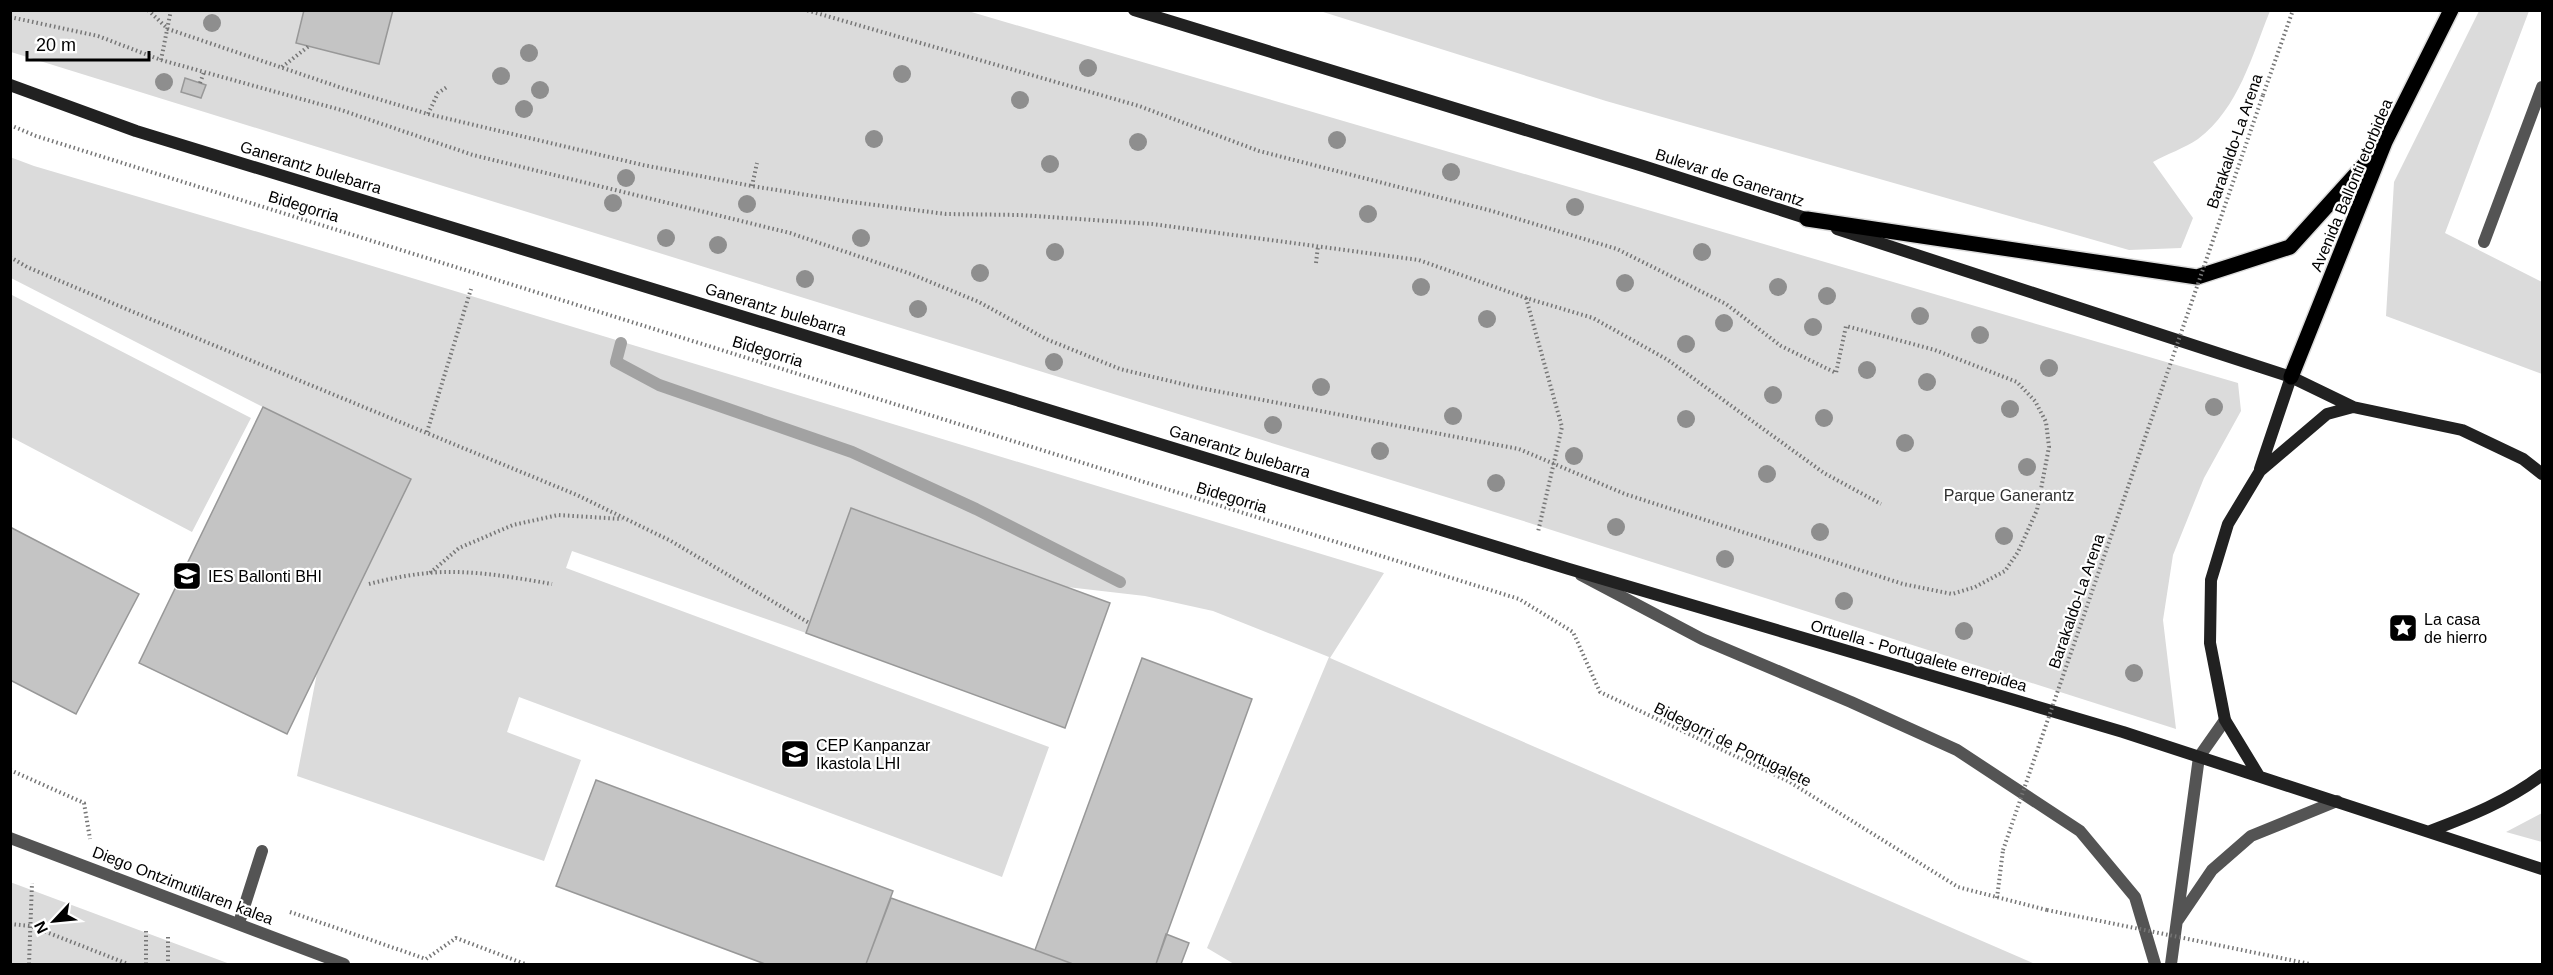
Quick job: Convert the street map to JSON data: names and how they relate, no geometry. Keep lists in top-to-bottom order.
{
  "streets": {
    "main road": ["Avenida Ballonti etorbidea"],
    "street": [
      "Ganerantz bulebarra",
      "Bulevar de Ganerantz",
      "Ortuella - Portugalete errepidea",
      "Diego Ontzimutilaren kalea"
    ],
    "path": ["Barakaldo-La Arena", "Bidegorria", "Bidegorri de Portugalete"]
  },
  "crossings": [
    ["Barakaldo-La Arena", "Bidegorri de Portugalete"],
    ["Bidegorria", "Bidegorri de Portugalete"]
  ],
  "parks": ["Parque Ganerantz"],
  "places": {
    "school or university": ["IES Ballonti BHI", "CEP Kanpanzar Ikastola LHI"],
    "place": ["La casa de hierro"]
  },
  "scale_bar": "20 m",
  "north": "bottom left"
}
